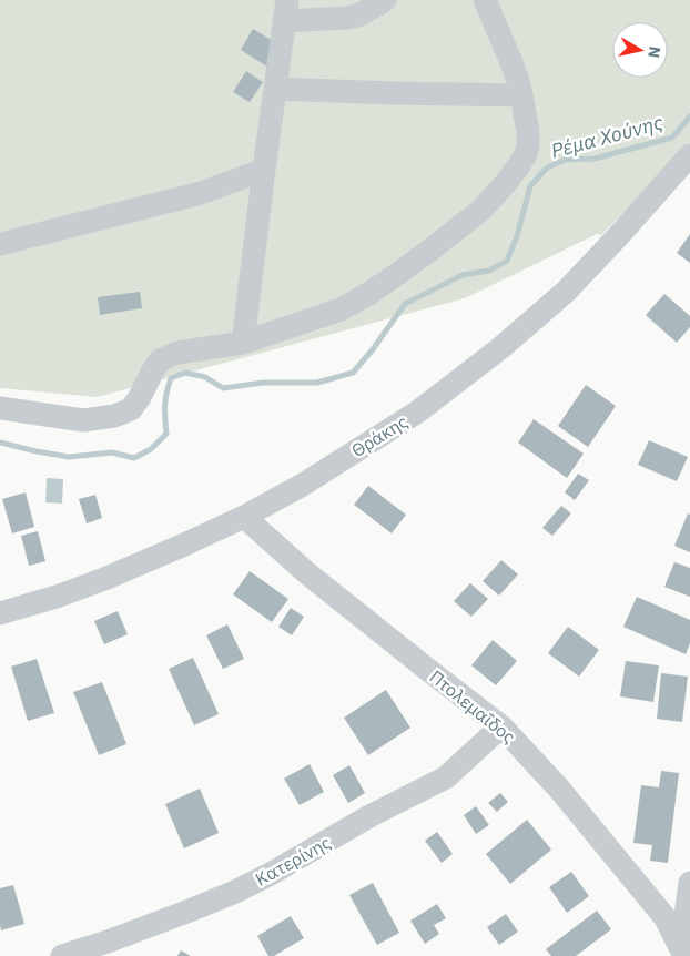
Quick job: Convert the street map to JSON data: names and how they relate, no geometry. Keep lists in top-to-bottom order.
{
  "streets": {
    "street": ["Θράκης", "Πτολεμαΐδος", "Κατερίνης"]
  },
  "crossings": [
    ["Θράκης", "Πτολεμαΐδος"],
    ["Πτολεμαΐδος", "Κατερίνης"]
  ],
  "water": ["Ρέμα Χούνης"],
  "north": "right"
}
